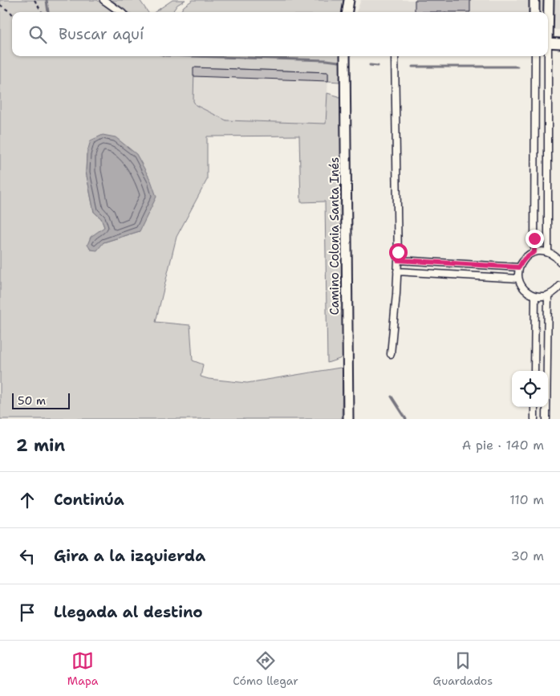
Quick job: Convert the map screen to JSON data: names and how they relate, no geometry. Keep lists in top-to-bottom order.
{
  "streets": {
    "main road": ["Camino Colonia Santa Inés"]
  },
  "scale_bar": "50 m",
  "page": {
    "search": "Buscar aquí",
    "scale": "50 m",
    "heading": ["2 min", "A pie · 140 m"],
    "list": [
      ["Continúa", "110 m"],
      ["Gira a la izquierda", "30 m"],
      "Llegada al destino"
    ],
    "nav": ["Mapa", "Cómo llegar", "Guardados"]
  }
}
